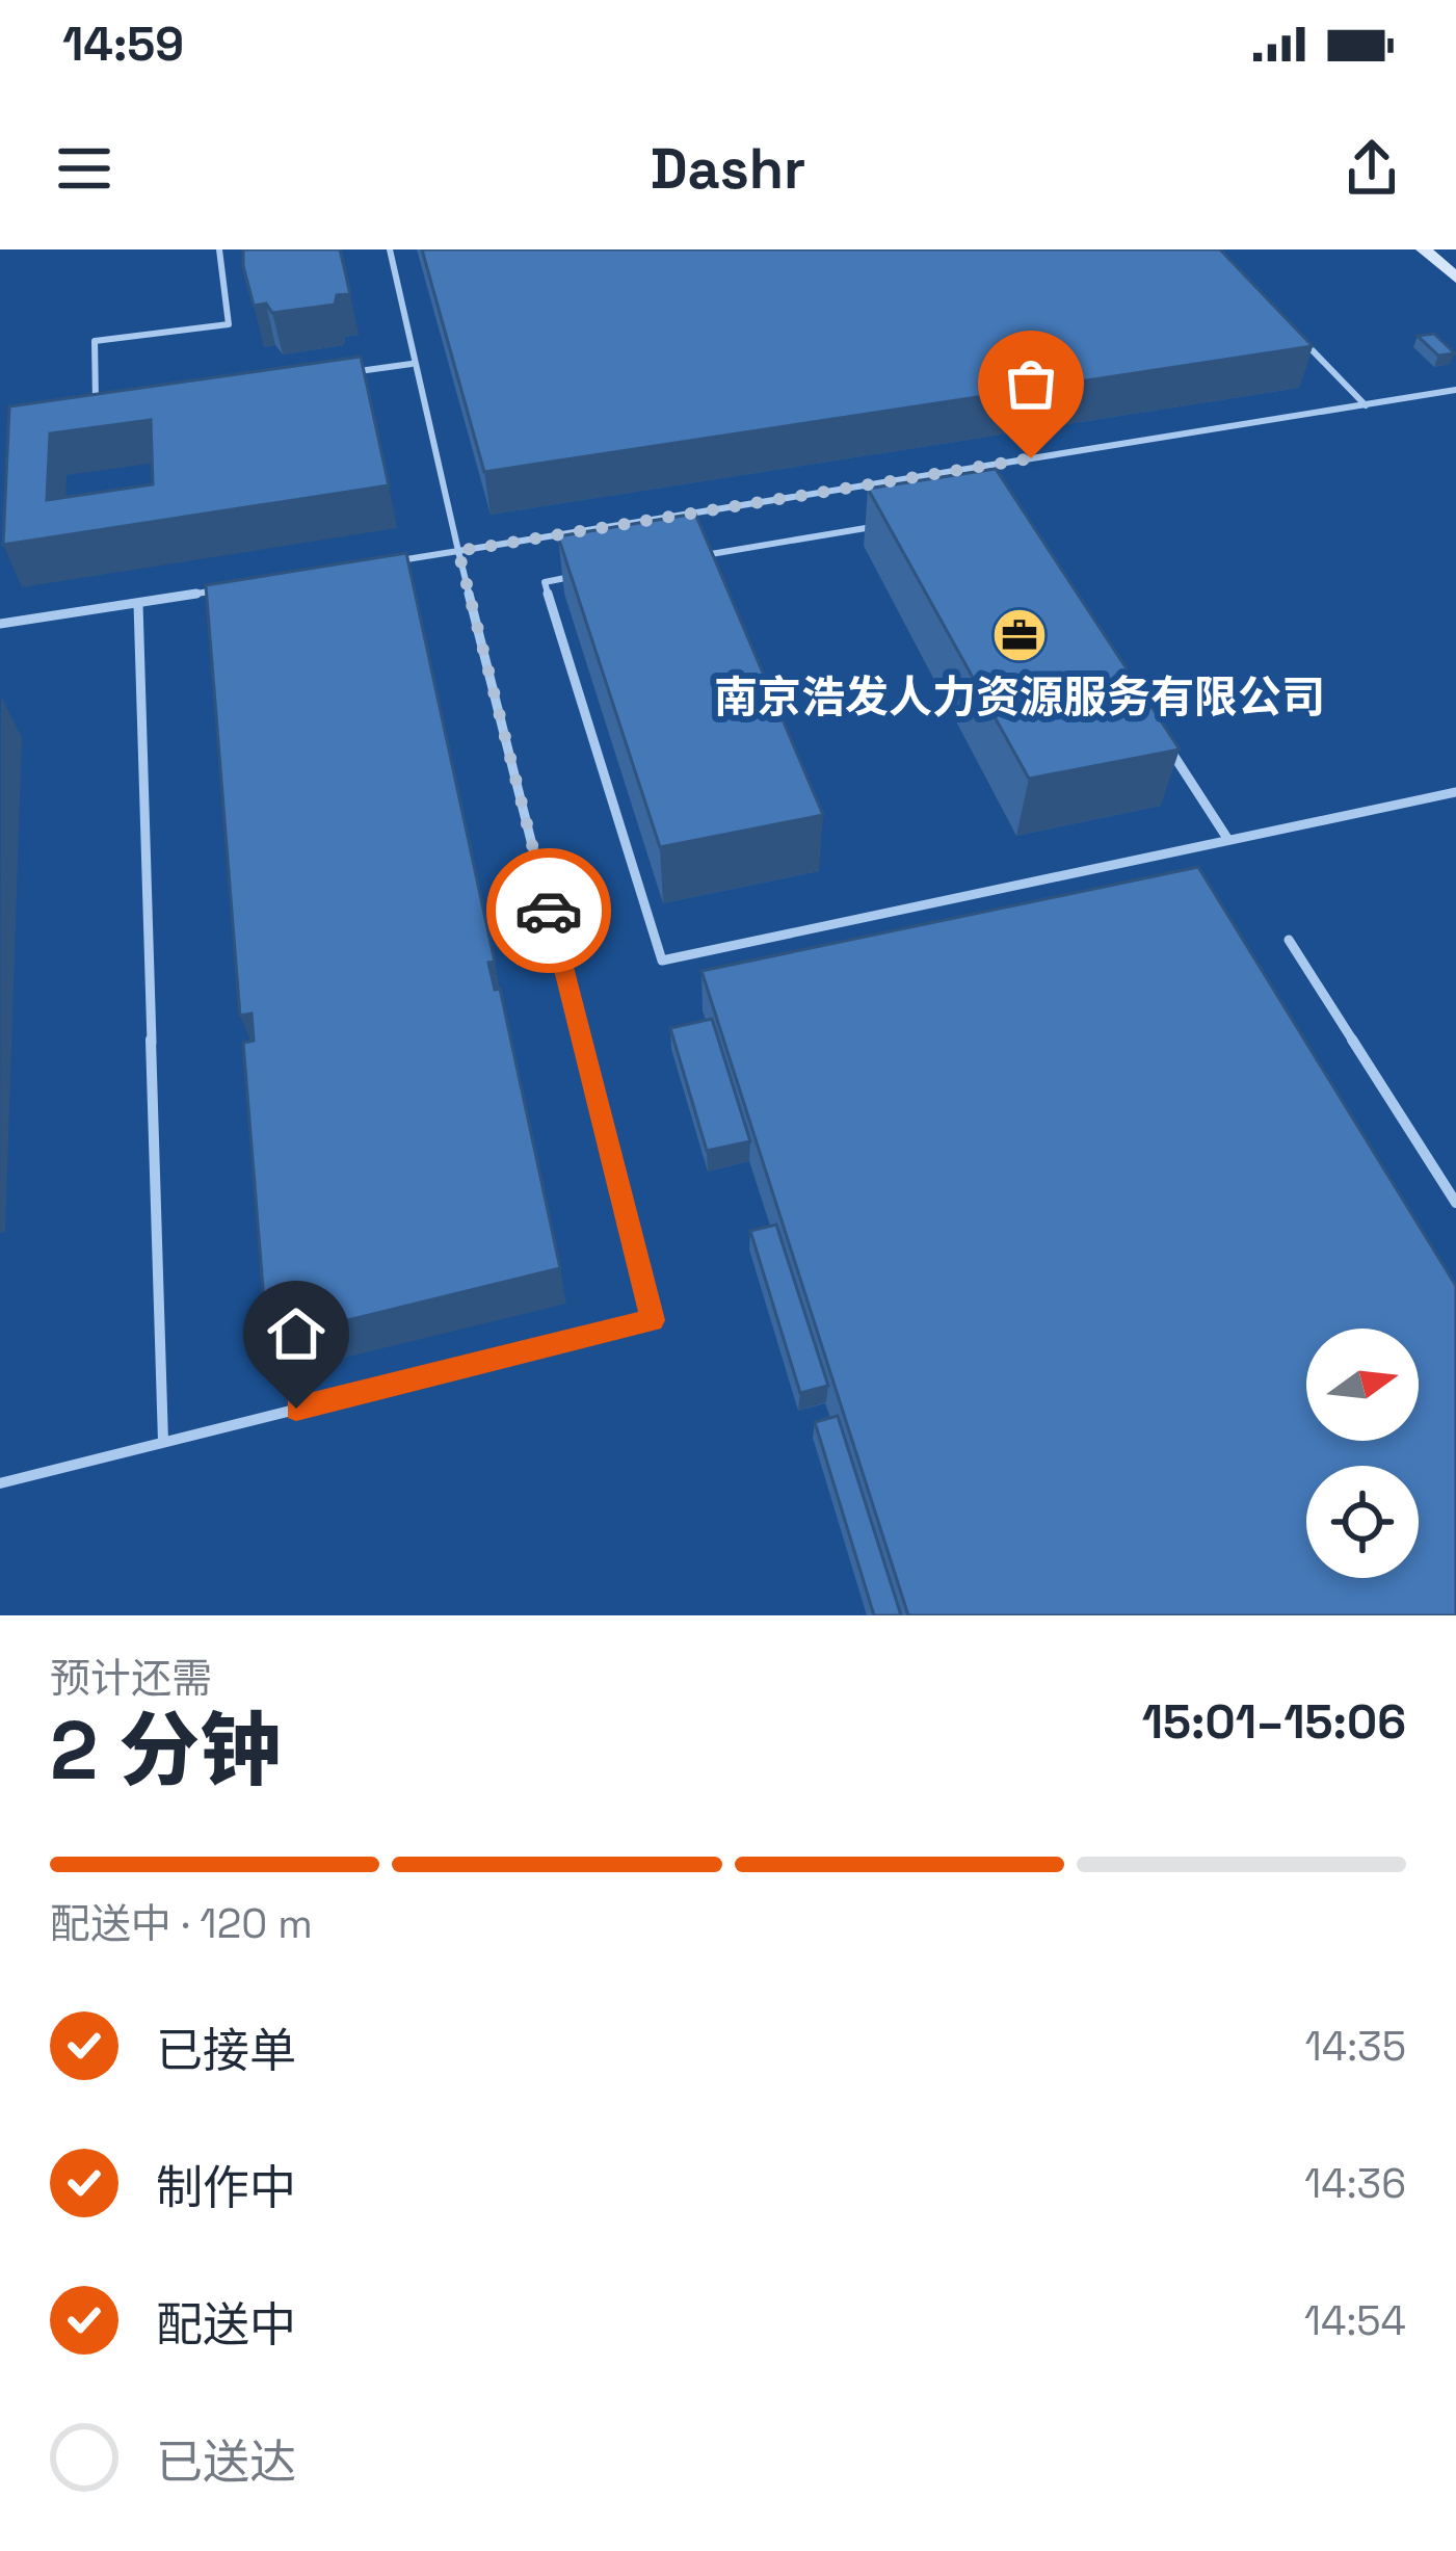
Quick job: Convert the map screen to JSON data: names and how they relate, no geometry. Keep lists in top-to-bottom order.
{
  "places": {
    "office": ["南京浩发人力资源服务有限公司"]
  },
  "north": "right",
  "page": {
    "status": "14:59",
    "header": "Dashr",
    "heading": ["2 分钟", "预计还需", "15:01–15:06"],
    "bar": "配送中 · 120 m",
    "list": [
      ["已接单", "14:35"],
      ["制作中", "14:36"],
      ["配送中", "14:54"],
      "已送达"
    ]
  }
}
